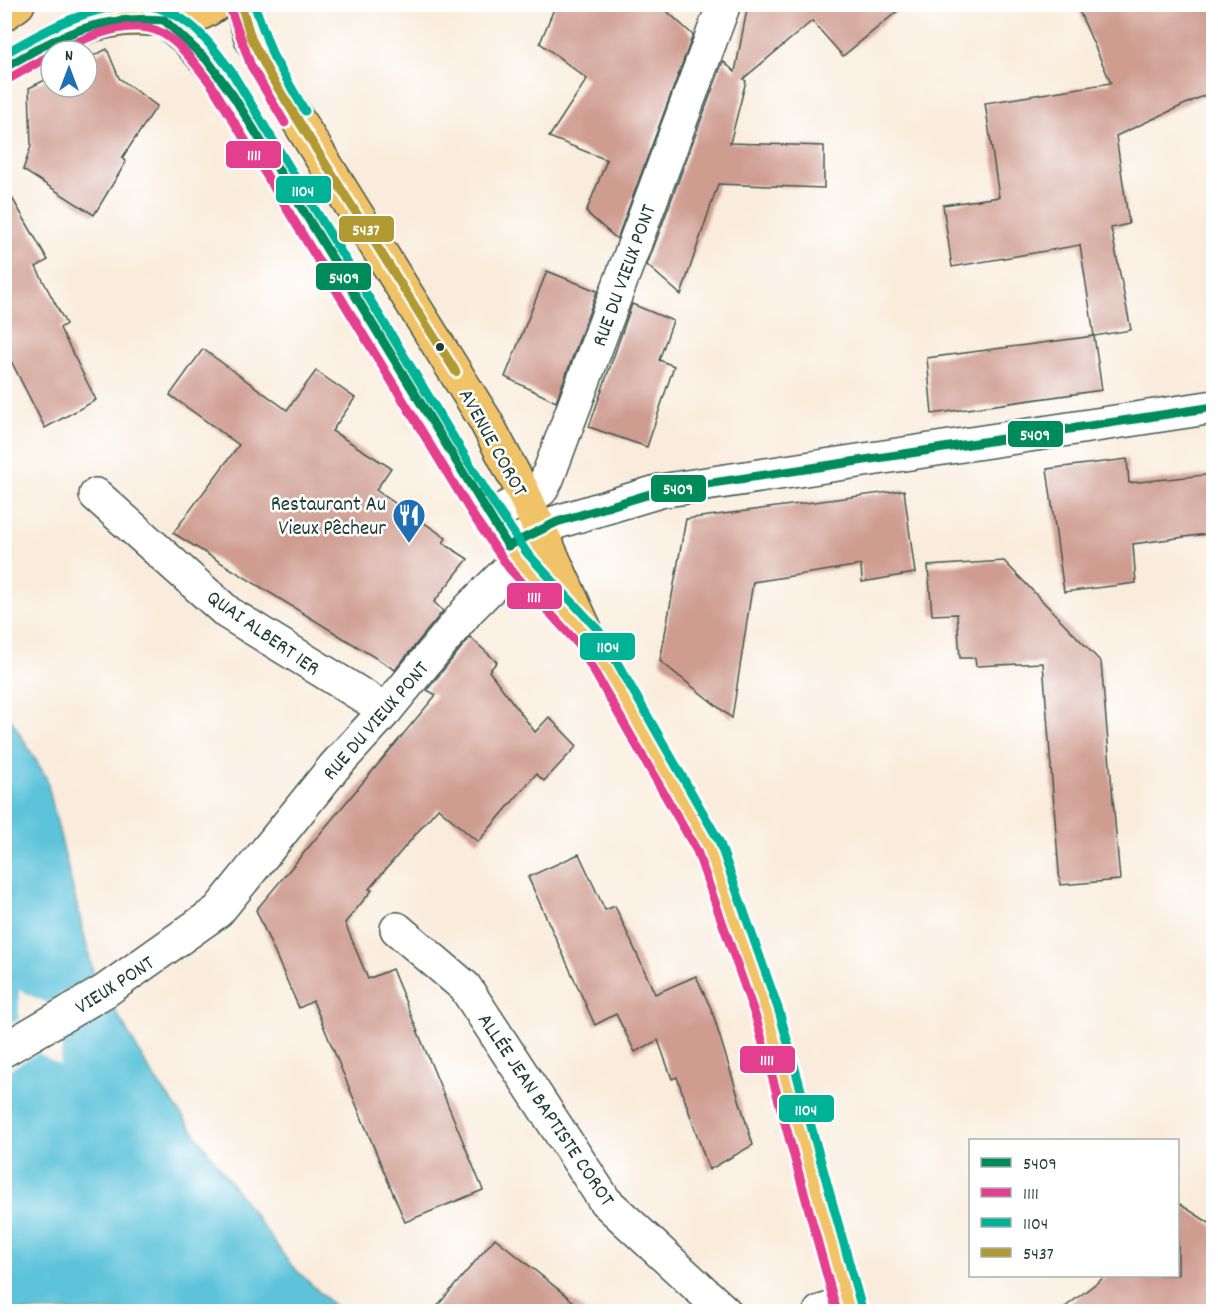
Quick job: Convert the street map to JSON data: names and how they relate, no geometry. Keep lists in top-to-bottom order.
{
  "streets": {
    "main road": ["AVENUE COROT"],
    "street": [
      "RUE DU VIEUX PONT",
      "QUAI ALBERT 1ER",
      "VIEUX PONT",
      "ALLÉE JEAN BAPTISTE COROT"
    ]
  },
  "crossings": [
    ["RUE DU VIEUX PONT", "AVENUE COROT"],
    ["RUE DU VIEUX PONT", "QUAI ALBERT 1ER"],
    ["RUE DU VIEUX PONT", "VIEUX PONT"]
  ],
  "places": {
    "restaurant": ["Restaurant Au Vieux Pêcheur"]
  },
  "lines": [
    "transit line 1104",
    "transit line 5437",
    "transit line 1111",
    "transit line 5409"
  ],
  "legend": [
    "5409",
    "1111",
    "1104",
    "5437"
  ],
  "north": "top"
}
